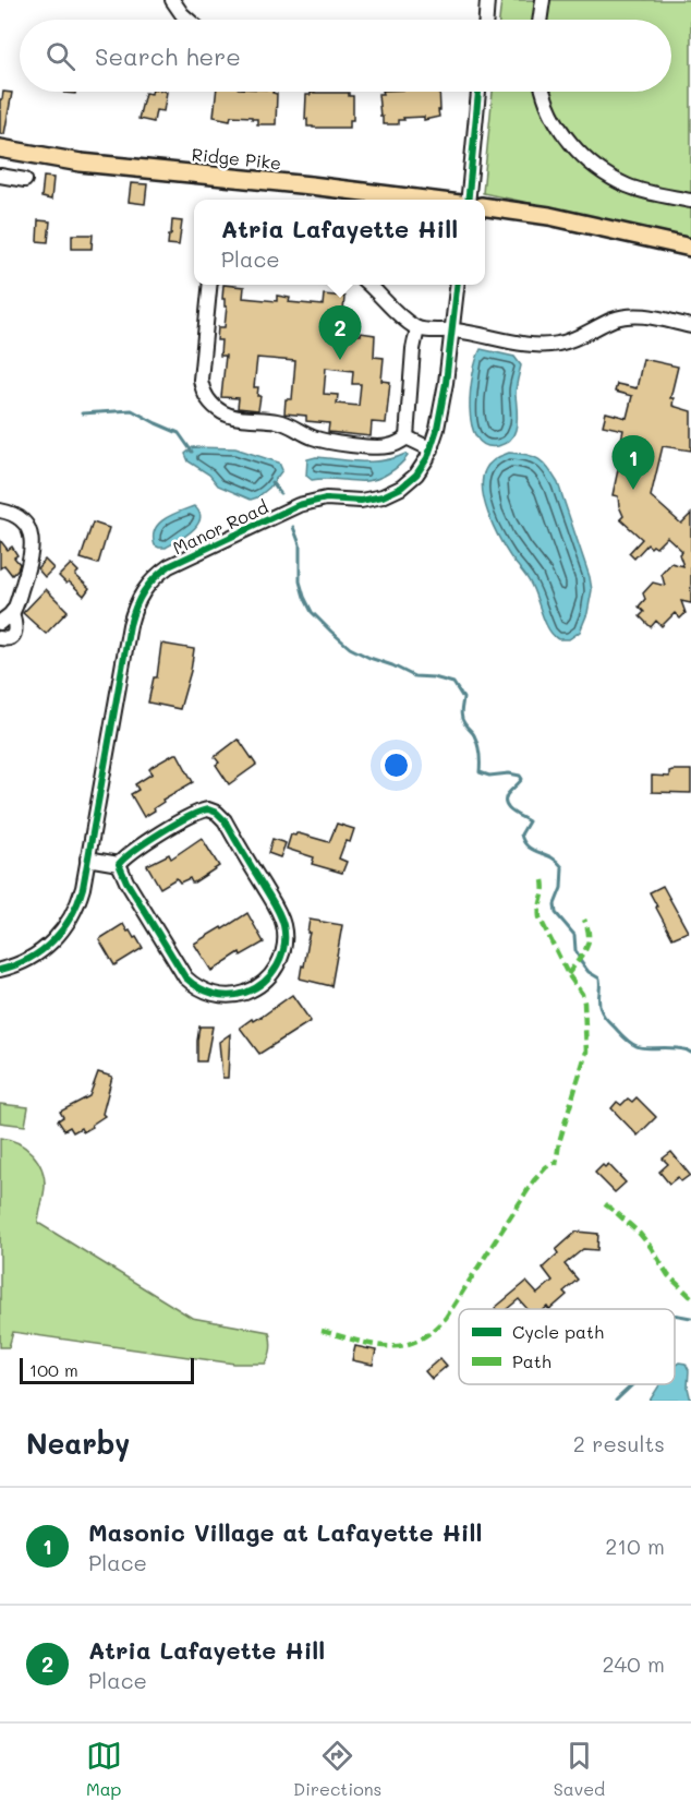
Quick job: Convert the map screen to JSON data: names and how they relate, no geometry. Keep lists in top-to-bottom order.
{
  "streets": {
    "main road": ["Ridge Pike"],
    "street": ["Manor Road"]
  },
  "legend": ["Cycle path", "Path"],
  "scale_bar": "100 m",
  "page": {
    "search": "Search here",
    "popup": ["Atria Lafayette Hill", "Place"],
    "pins": ["2", "1"],
    "scale": "100 m",
    "heading": ["Nearby", "2 results"],
    "list": [
      {
        "mark": "1",
        "name": "Masonic Village at Lafayette Hill",
        "note": "Place",
        "value": "210 m"
      },
      {
        "mark": "2",
        "name": "Atria Lafayette Hill",
        "note": "Place",
        "value": "240 m"
      }
    ],
    "nav": ["Map", "Directions", "Saved"]
  }
}
